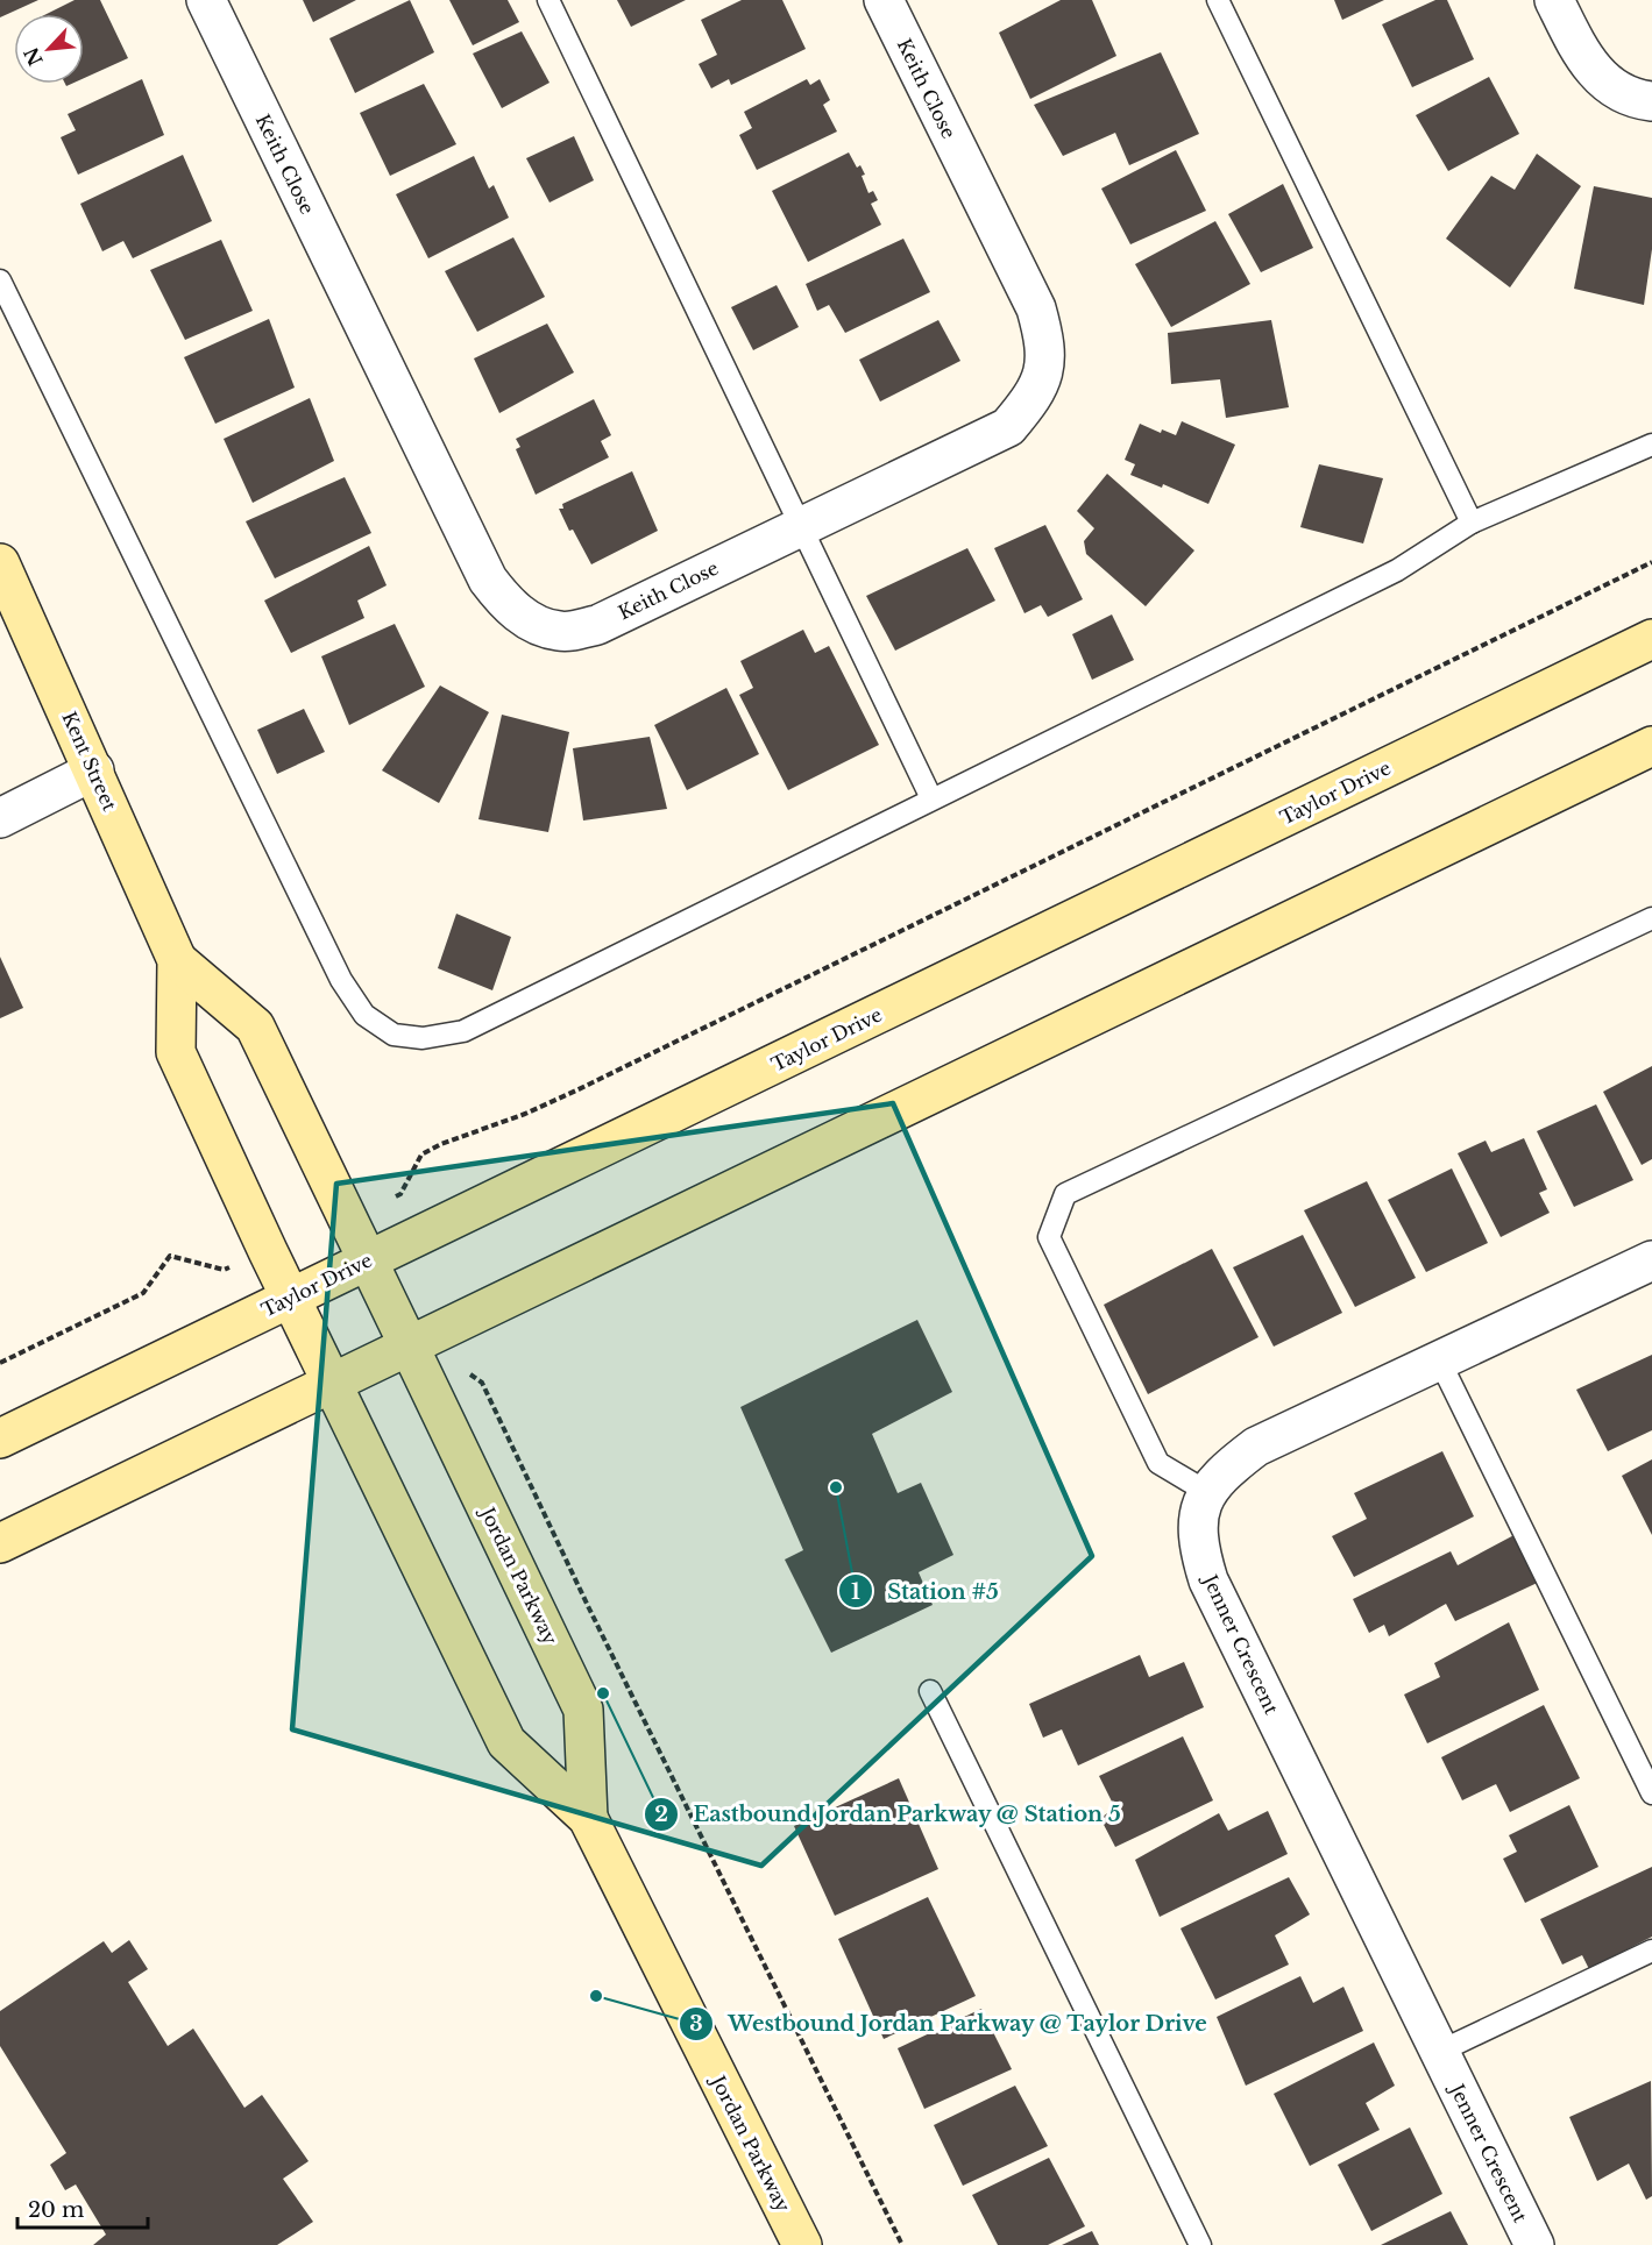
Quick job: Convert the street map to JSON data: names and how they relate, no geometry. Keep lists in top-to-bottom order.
{
  "streets": {
    "main road": ["Kent Street", "Taylor Drive", "Jordan Parkway"],
    "street": ["Keith Close", "Jenner Crescent"]
  },
  "crossings": [
    ["Kent Street", "Taylor Drive"],
    ["Kent Street", "Jordan Parkway"],
    ["Taylor Drive", "Jordan Parkway"]
  ],
  "places": ["Station #5", "Eastbound Jordan Parkway @ Station 5", "Westbound Jordan Parkway @ Taylor Drive"],
  "scale_bar": "20 m",
  "north": "bottom left"
}
